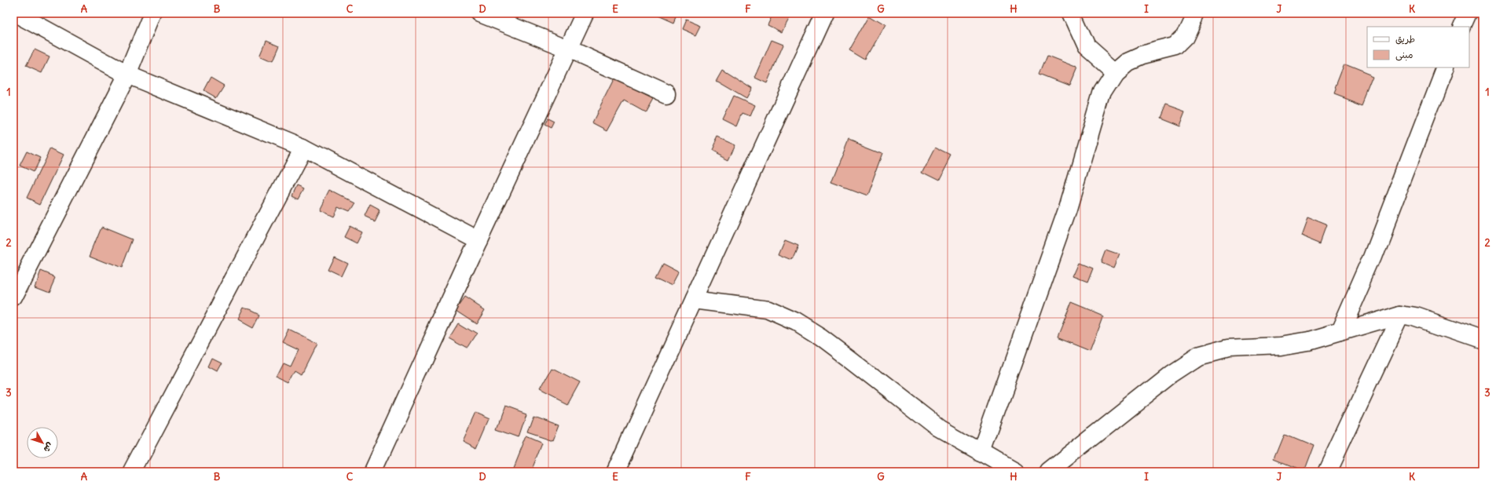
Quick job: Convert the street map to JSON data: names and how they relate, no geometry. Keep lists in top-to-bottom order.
{
  "legend": ["طريق", "مبنى"],
  "north": "bottom right",
  "grid": {
    "columns": [
      "A",
      "B",
      "C",
      "D",
      "E",
      "F",
      "G",
      "H",
      "I",
      "J",
      "K"
    ],
    "rows": ["1", "2", "3"]
  }
}
